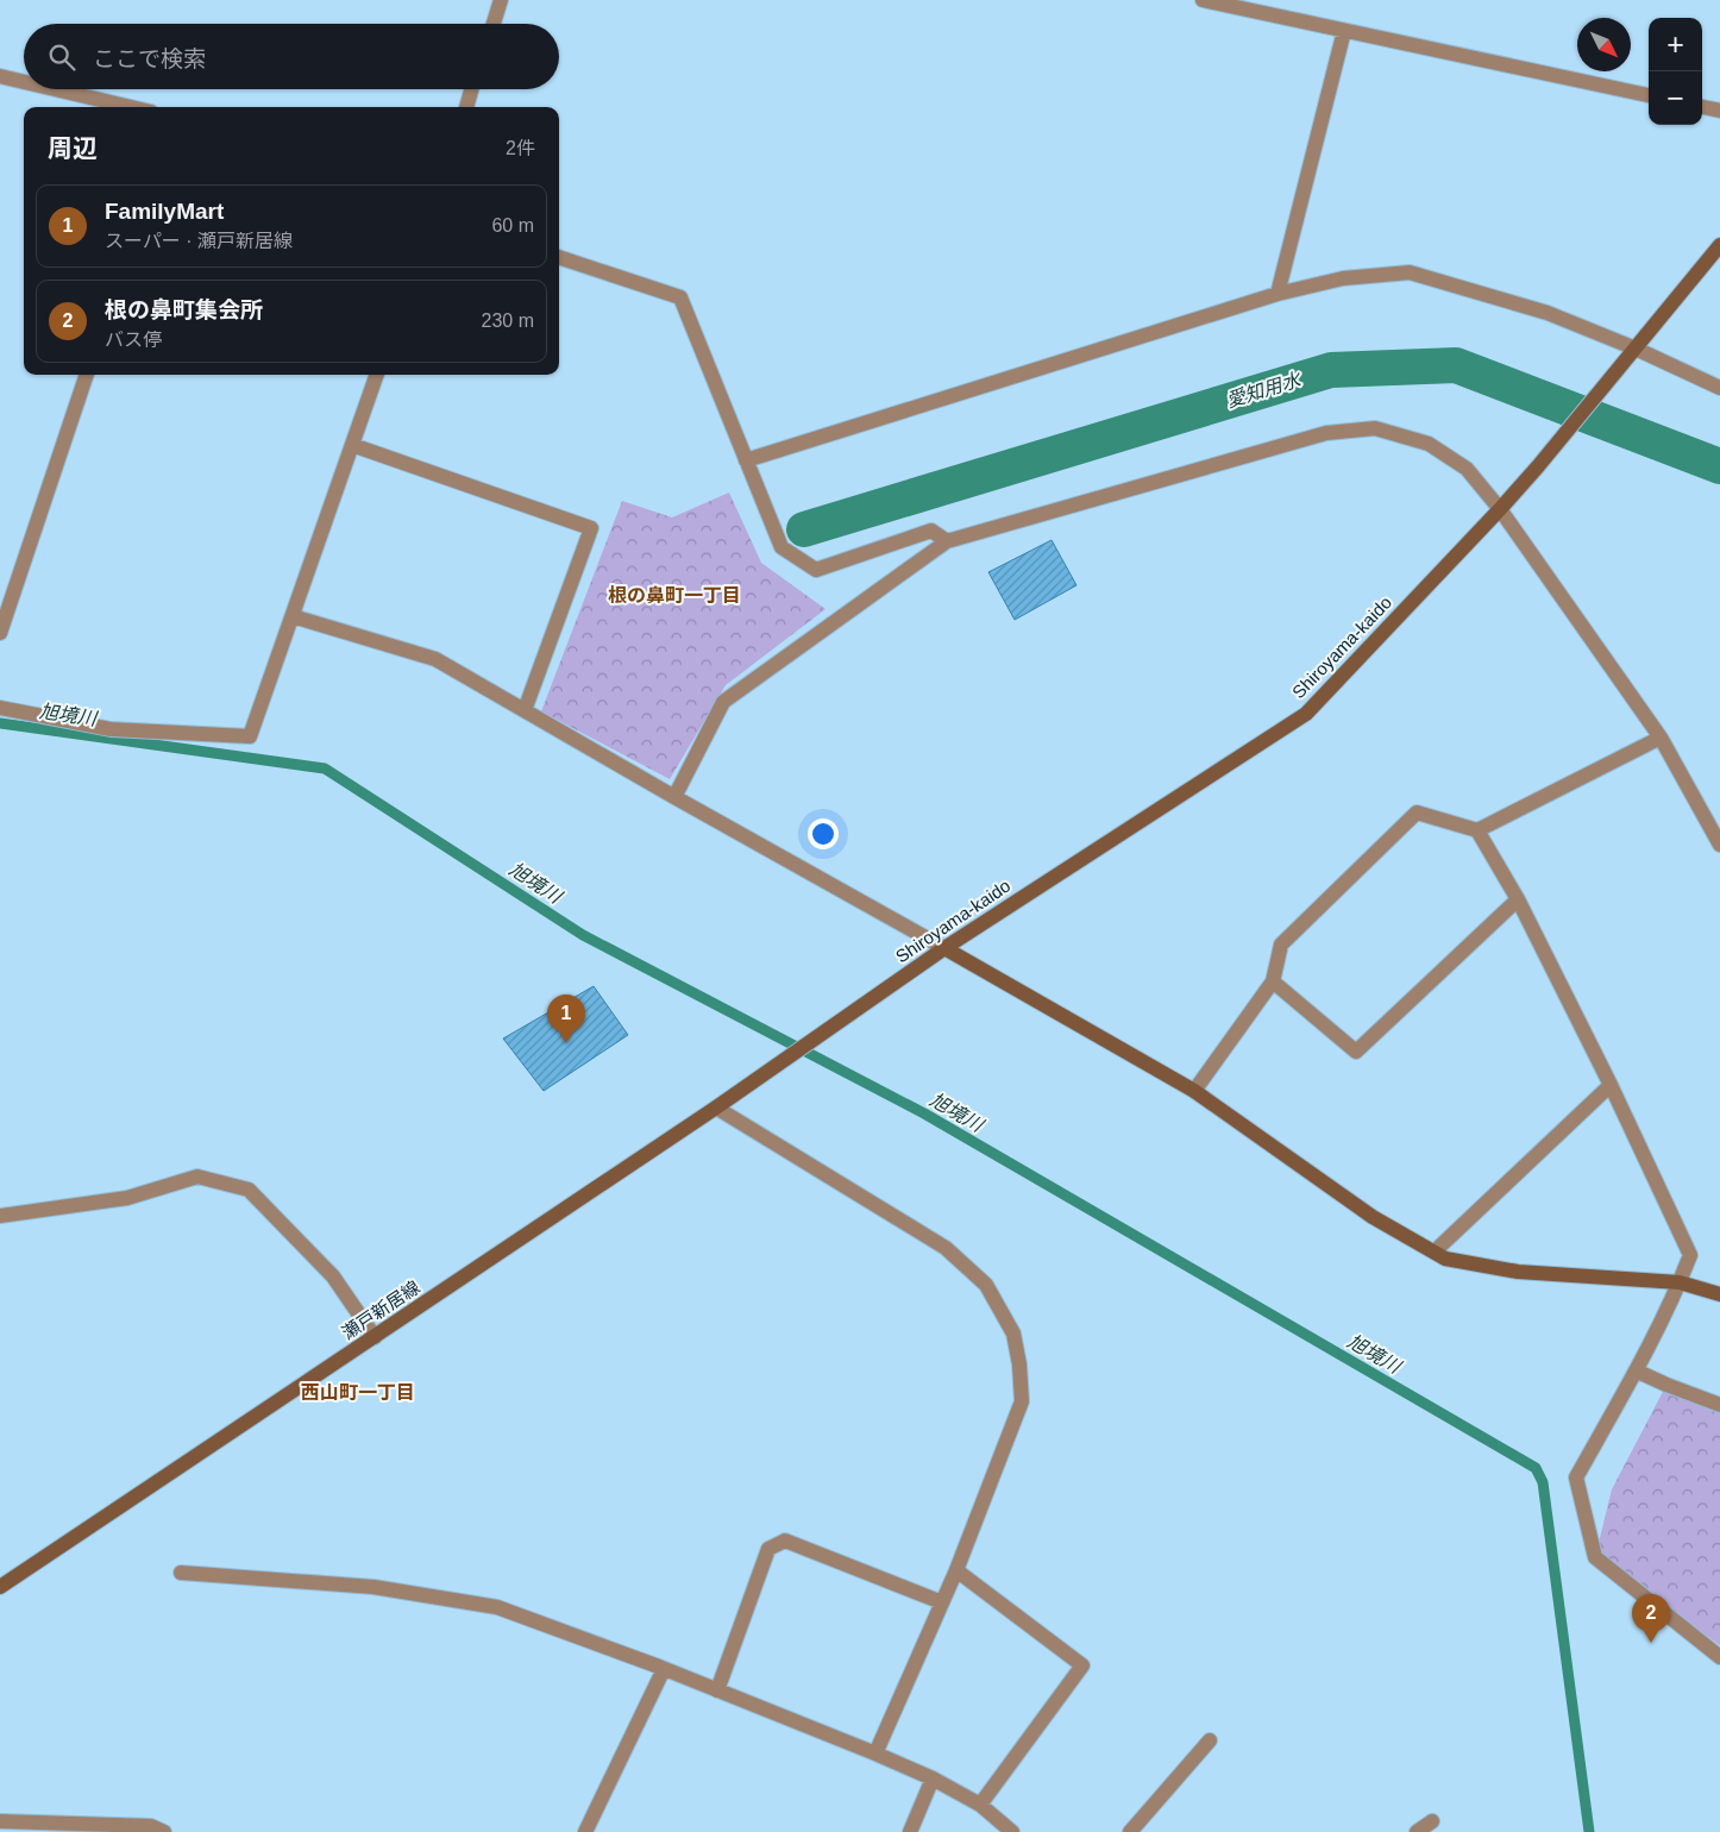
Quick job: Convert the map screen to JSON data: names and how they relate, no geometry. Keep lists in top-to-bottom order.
{
  "streets": {
    "street": ["Shiroyama-kaido", "瀬戸新居線"]
  },
  "crossings": [
    ["Shiroyama-kaido", "瀬戸新居線"]
  ],
  "districts": ["根の鼻町一丁目", "西山町一丁目"],
  "water": ["愛知用水", "旭境川"],
  "north": "bottom right",
  "page": {
    "map_buttons": ["+", "−"],
    "search": "ここで検索",
    "heading": ["周辺", "2件"],
    "list": [
      {
        "mark": "1",
        "name": "FamilyMart",
        "note": "スーパー · 瀬戸新居線",
        "value": "60 m"
      },
      {
        "mark": "2",
        "name": "根の鼻町集会所",
        "note": "バス停",
        "value": "230 m"
      }
    ],
    "pins": ["1", "2"]
  }
}
